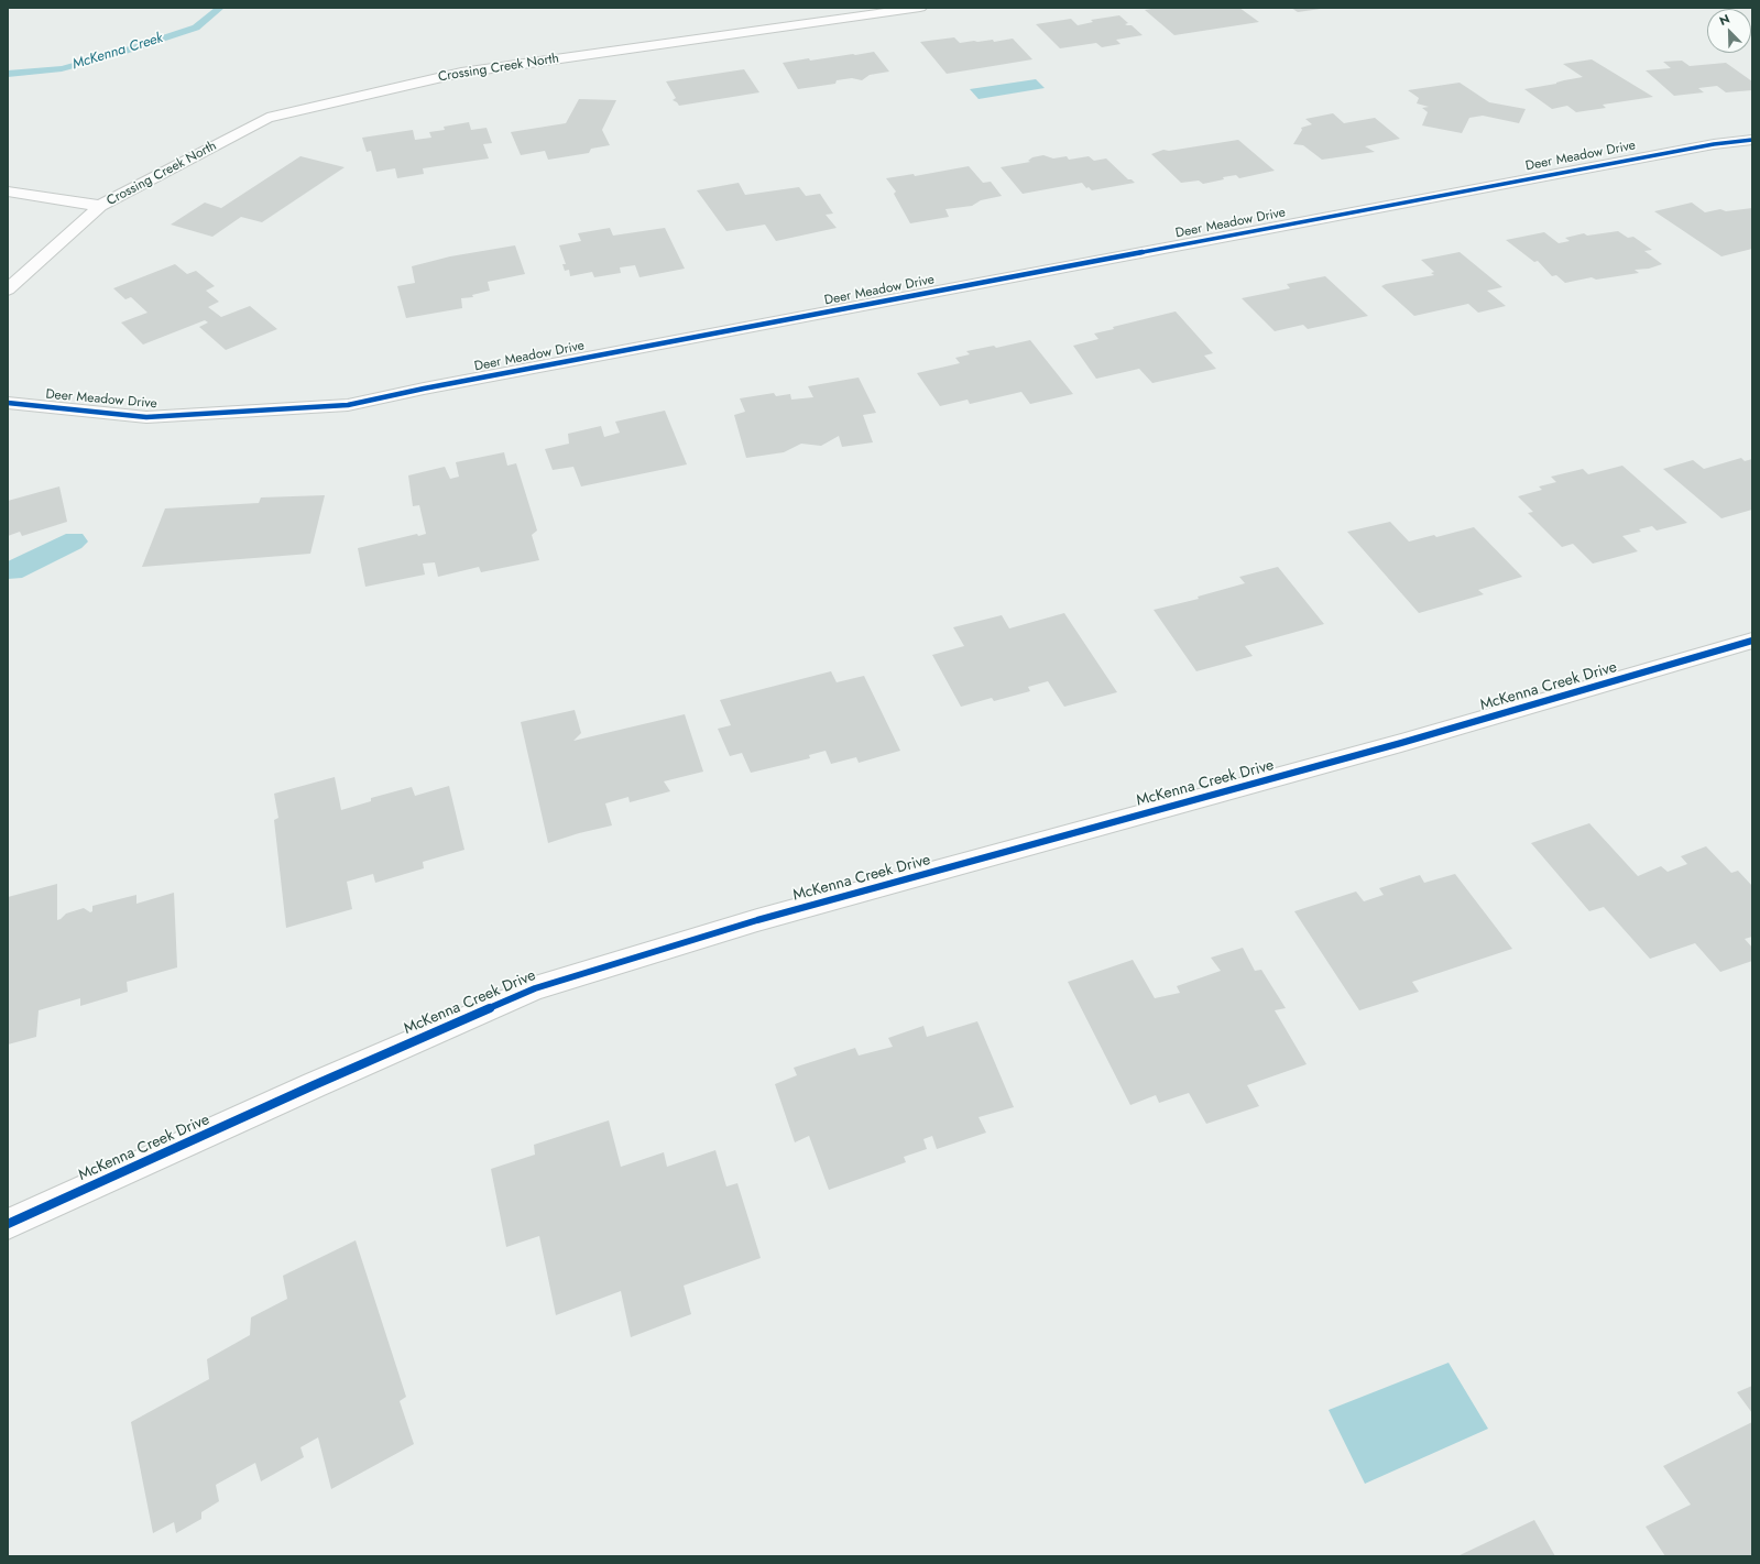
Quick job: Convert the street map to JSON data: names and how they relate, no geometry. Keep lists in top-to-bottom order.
{
  "streets": {
    "street": ["Crossing Creek North", "Deer Meadow Drive", "McKenna Creek Drive"]
  },
  "water": ["McKenna Creek"],
  "north": "top left"
}
